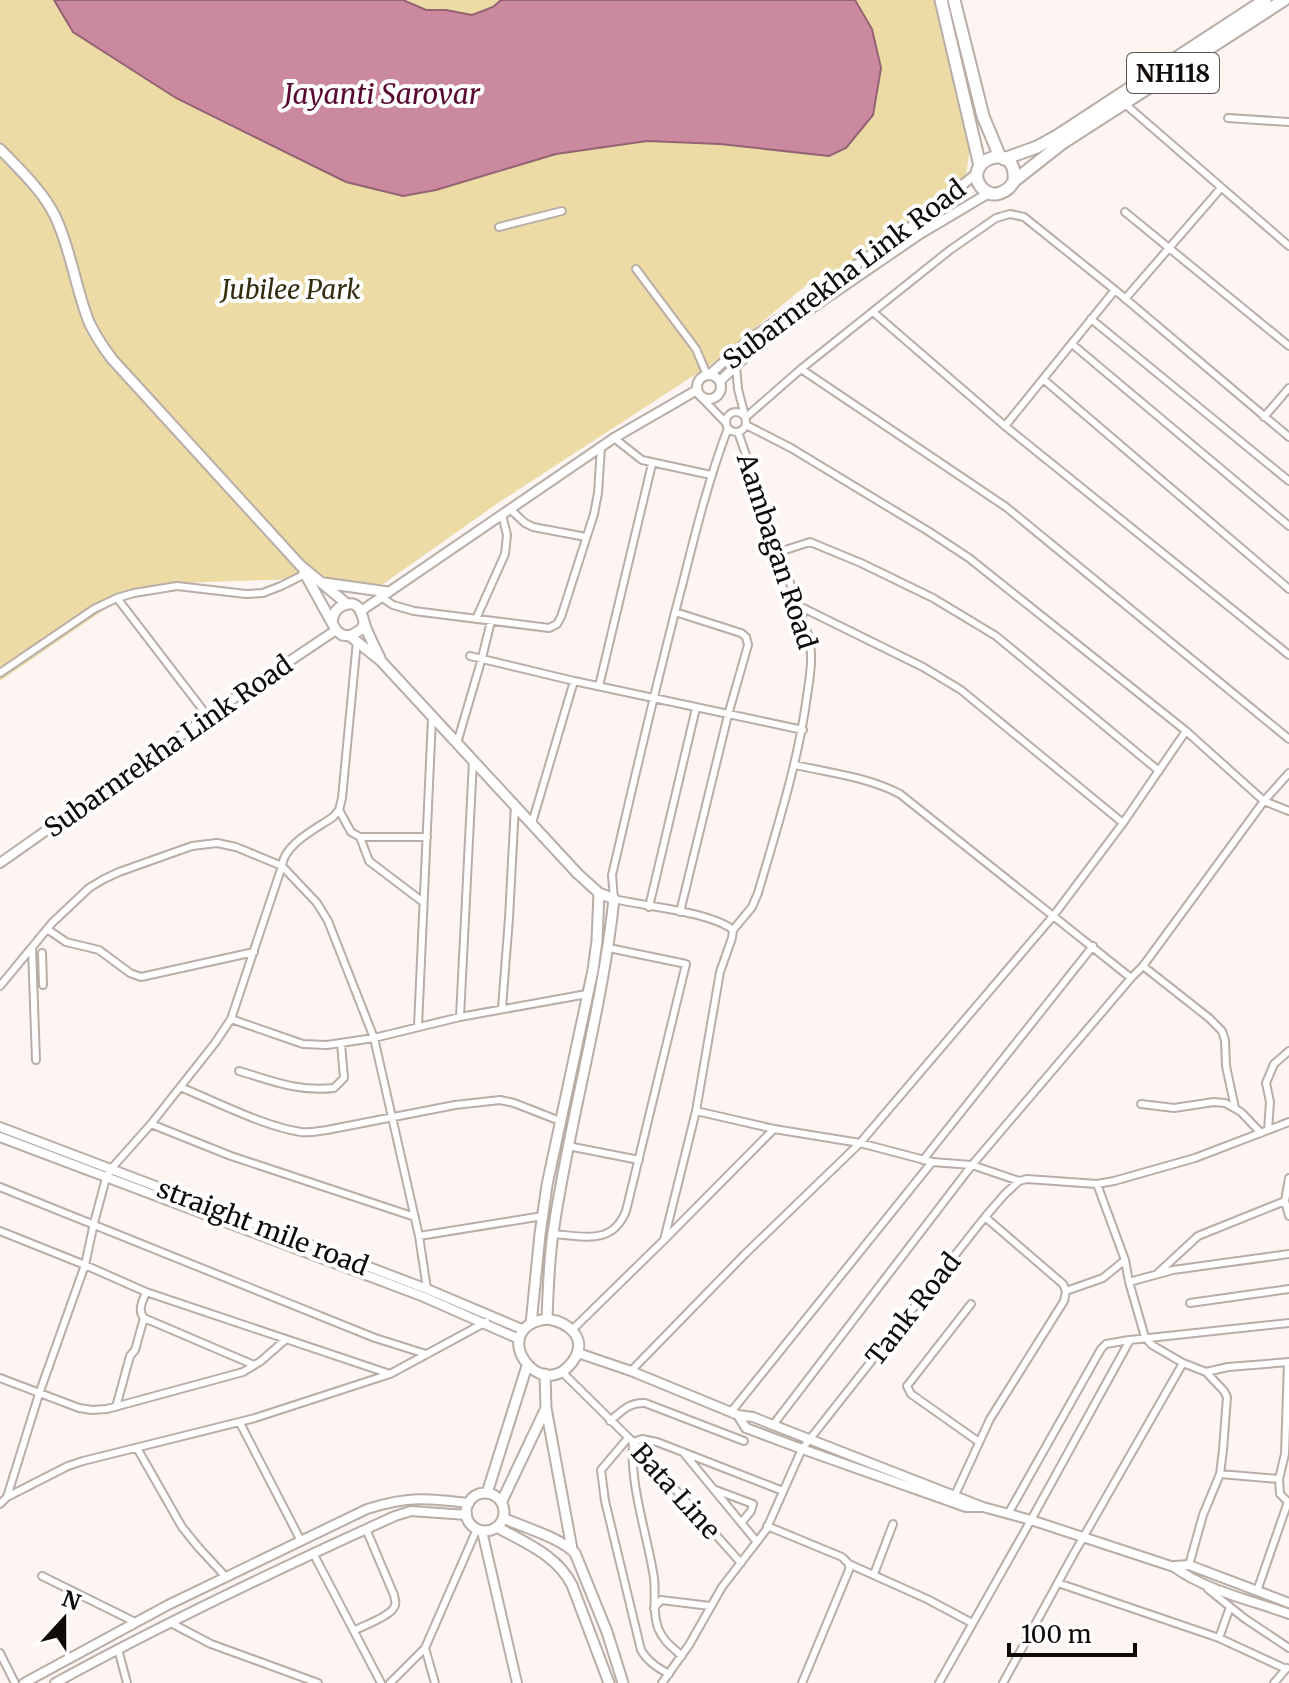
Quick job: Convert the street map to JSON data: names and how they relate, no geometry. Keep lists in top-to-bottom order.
{
  "streets": {
    "highway": ["NH118"],
    "street": [
      "Subarnrekha Link Road",
      "Aambagan Road",
      "straight mile road",
      "Tank Road",
      "Bata Line"
    ]
  },
  "crossings": [
    ["NH118", "Subarnrekha Link Road"],
    ["straight mile road", "Bata Line"],
    ["Tank Road", "Bata Line"]
  ],
  "water": ["Jayanti Sarovar"],
  "parks": ["Jubilee Park"],
  "scale_bar": "100 m",
  "north": "top"
}
